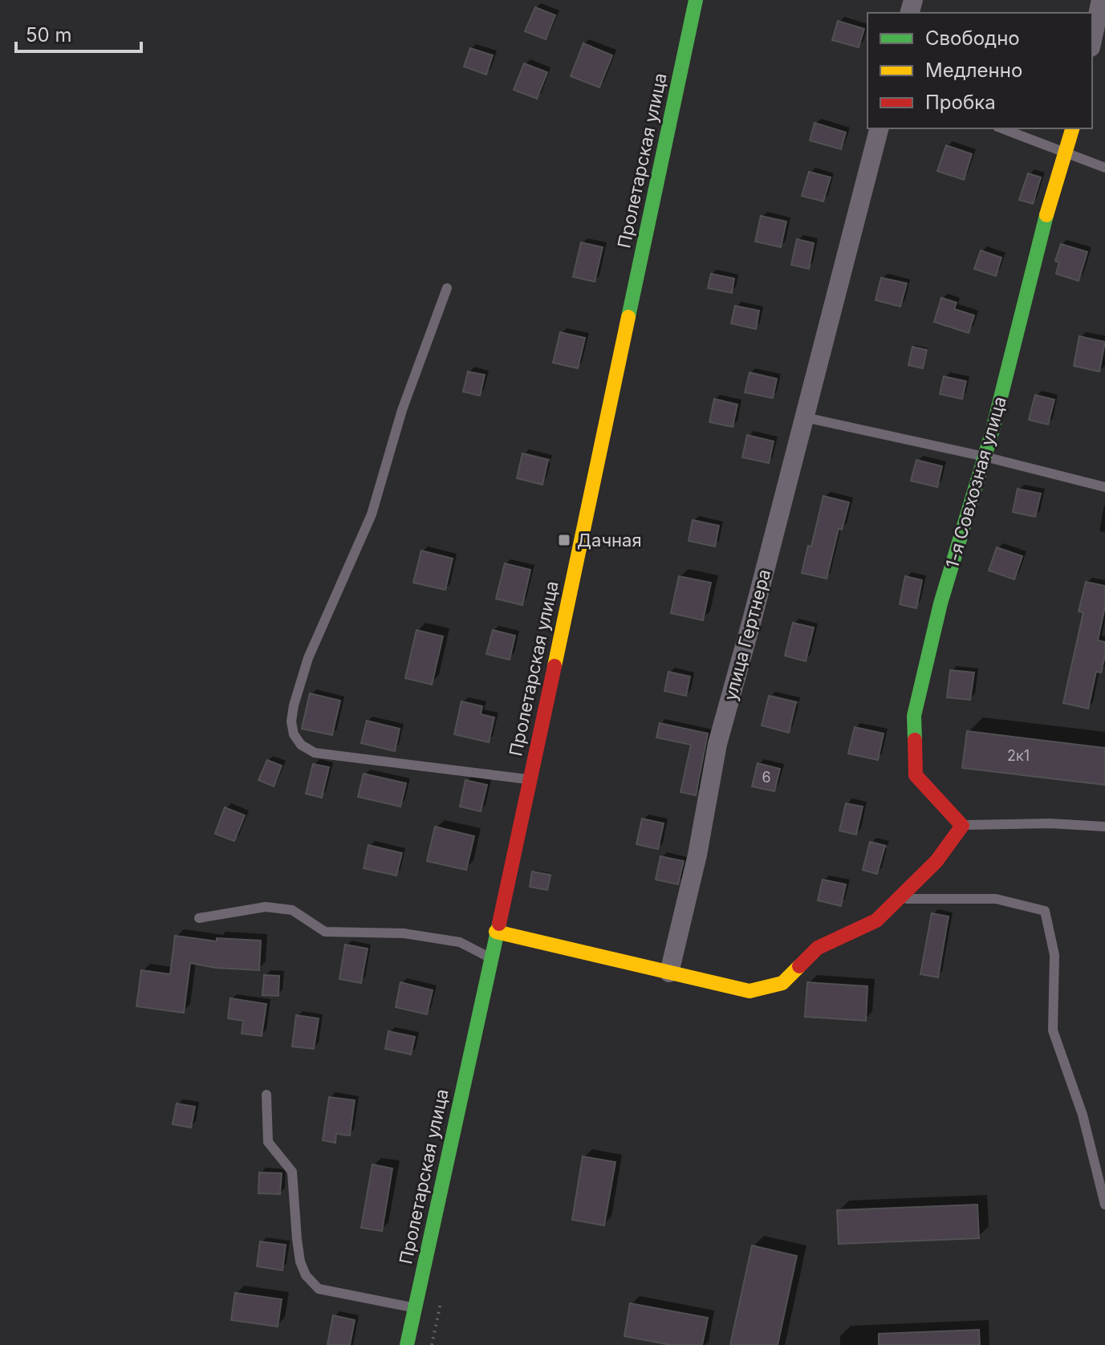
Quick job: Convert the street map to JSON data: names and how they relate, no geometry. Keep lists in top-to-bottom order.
{
  "streets": {
    "main road": ["Пролетарская улица", "1-я Совхозная улица"],
    "street": ["улица Гертнера"]
  },
  "places": {
    "transit": ["Дачная"]
  },
  "house_numbers": ["2к1", "6"],
  "legend": ["Свободно", "Медленно", "Пробка"],
  "scale_bar": "50 m"
}
